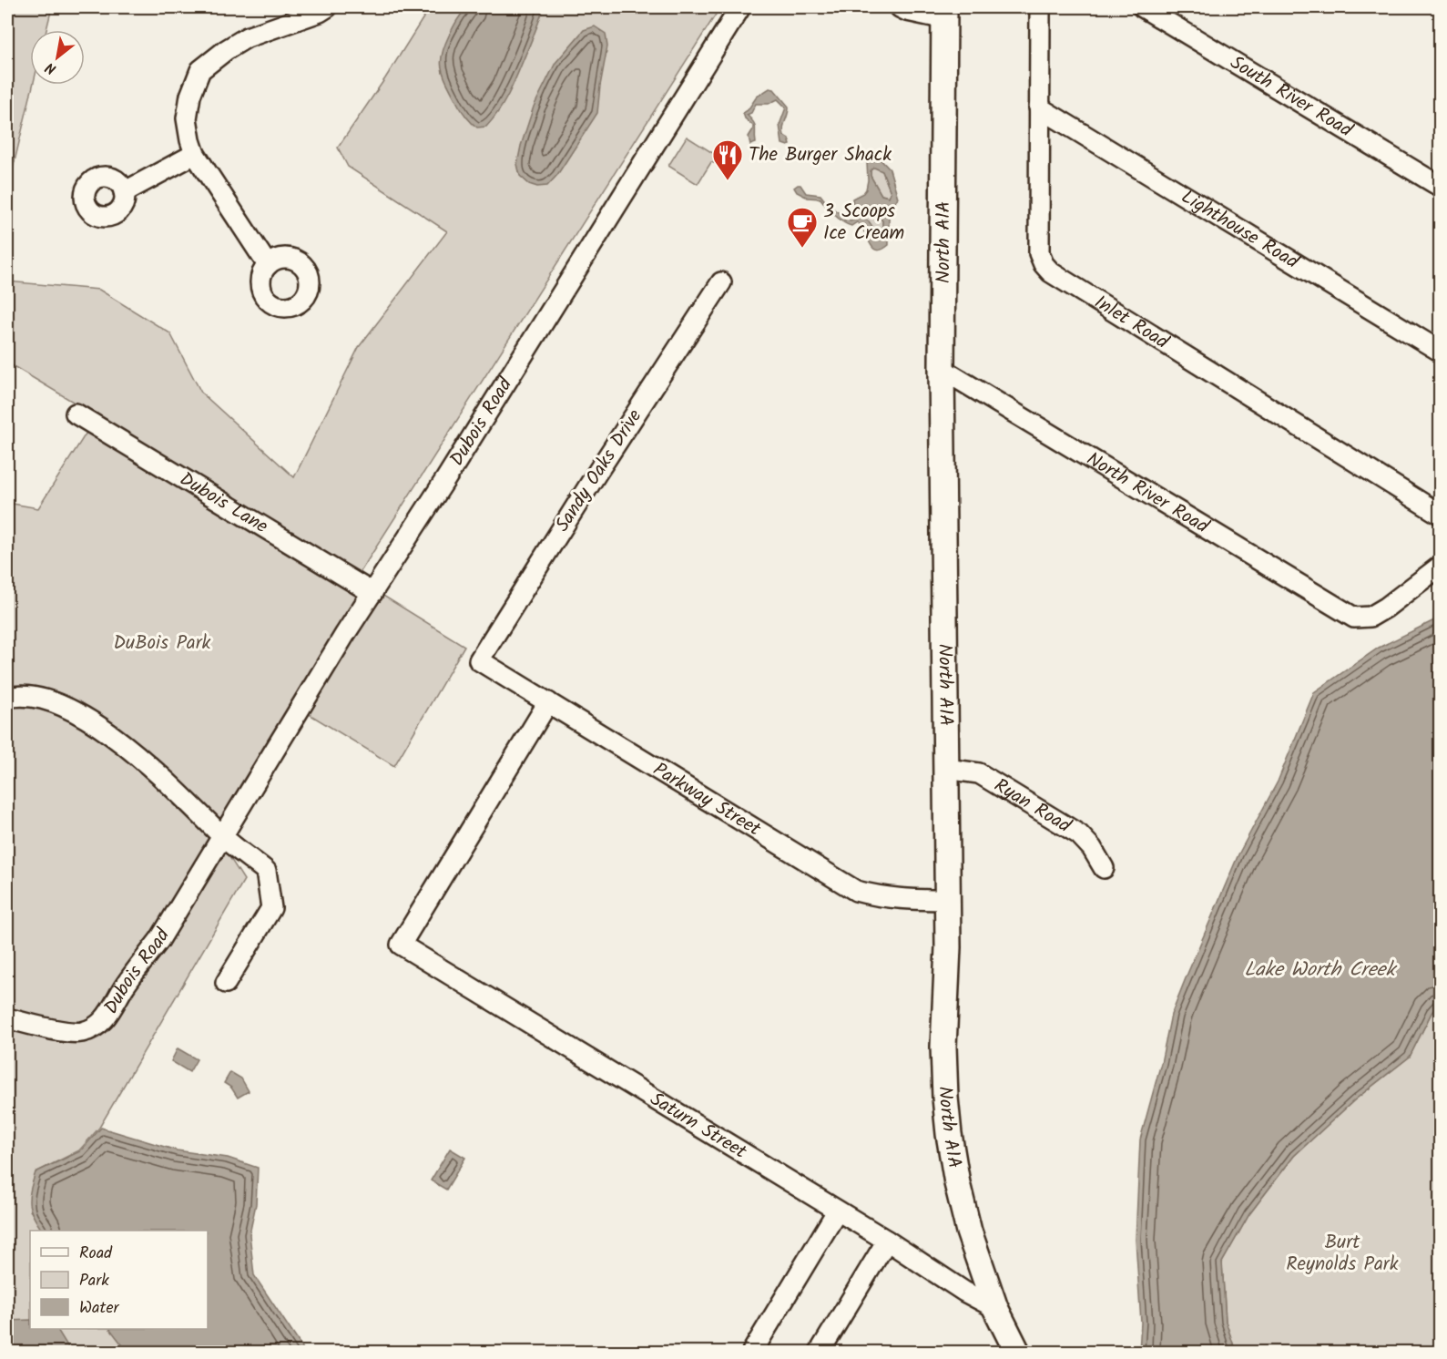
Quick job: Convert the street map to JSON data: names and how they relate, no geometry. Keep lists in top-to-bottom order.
{
  "streets": {
    "street": [
      "South River Road",
      "Lighthouse Road",
      "North A1A",
      "Inlet Road",
      "Dubois Road",
      "Sandy Oaks Drive",
      "North River Road",
      "Dubois Lane",
      "Parkway Street",
      "Ryan Road",
      "Saturn Street"
    ]
  },
  "crossings": [
    ["Lighthouse Road", "Inlet Road"],
    ["North A1A", "North River Road"],
    ["North A1A", "Parkway Street"],
    ["North A1A", "Ryan Road"],
    ["North A1A", "Saturn Street"],
    ["Dubois Road", "Dubois Lane"],
    ["Sandy Oaks Drive", "Parkway Street"],
    ["Parkway Street", "Saturn Street"]
  ],
  "water": ["Lake Worth Creek"],
  "parks": ["DuBois Park", "Burt Reynolds Park"],
  "places": {
    "restaurant": ["The Burger Shack"],
    "cafe": ["3 Scoops Ice Cream"]
  },
  "legend": ["Road", "Park", "Water"],
  "north": "bottom left"
}
